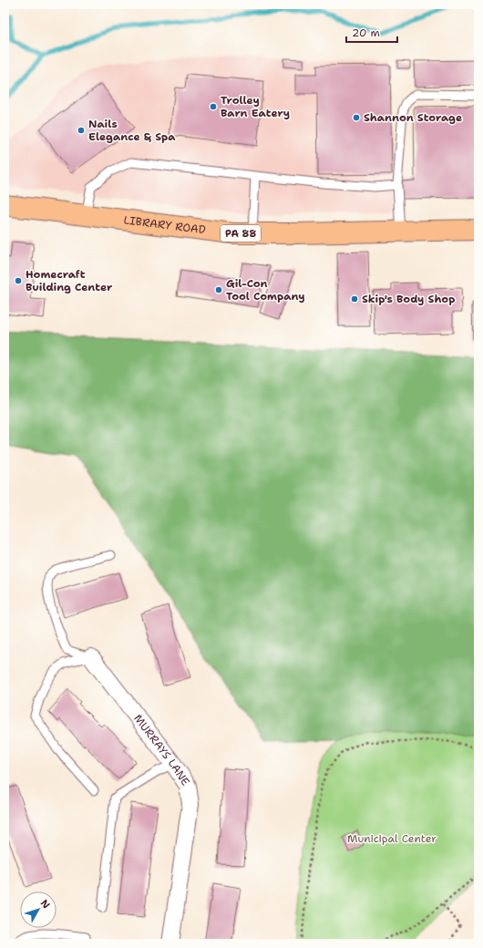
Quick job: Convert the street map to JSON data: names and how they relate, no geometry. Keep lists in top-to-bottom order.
{
  "streets": {
    "main road": ["LIBRARY ROAD", "PA 88"],
    "street": ["MURRAYS LANE"]
  },
  "parks": ["Municipal Center"],
  "places": [
    "Trolley Barn Eatery",
    "Shannon Storage",
    "Nails Elegance & Spa",
    "Homecraft Building Center",
    "Gil-Con Tool Company",
    "Skip's Body Shop"
  ],
  "scale_bar": "20 m",
  "north": "top right"
}
